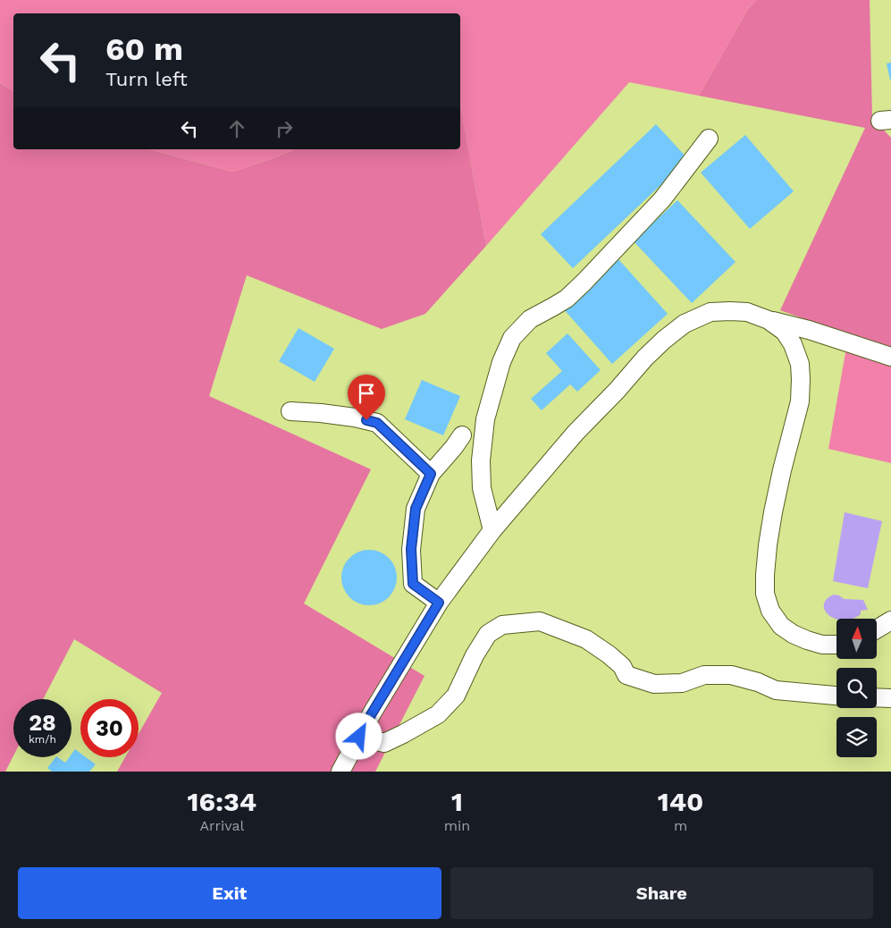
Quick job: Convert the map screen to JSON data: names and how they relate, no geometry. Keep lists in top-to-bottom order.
{
  "north": "top",
  "page": {
    "turn": ["60 m", "Turn left"],
    "speed": "28 km/h",
    "limit": "30",
    "eta": [
      "16:34",
      "Arrival",
      "1",
      "min",
      "140",
      "m"
    ],
    "buttons": ["Exit", "Share"]
  }
}
